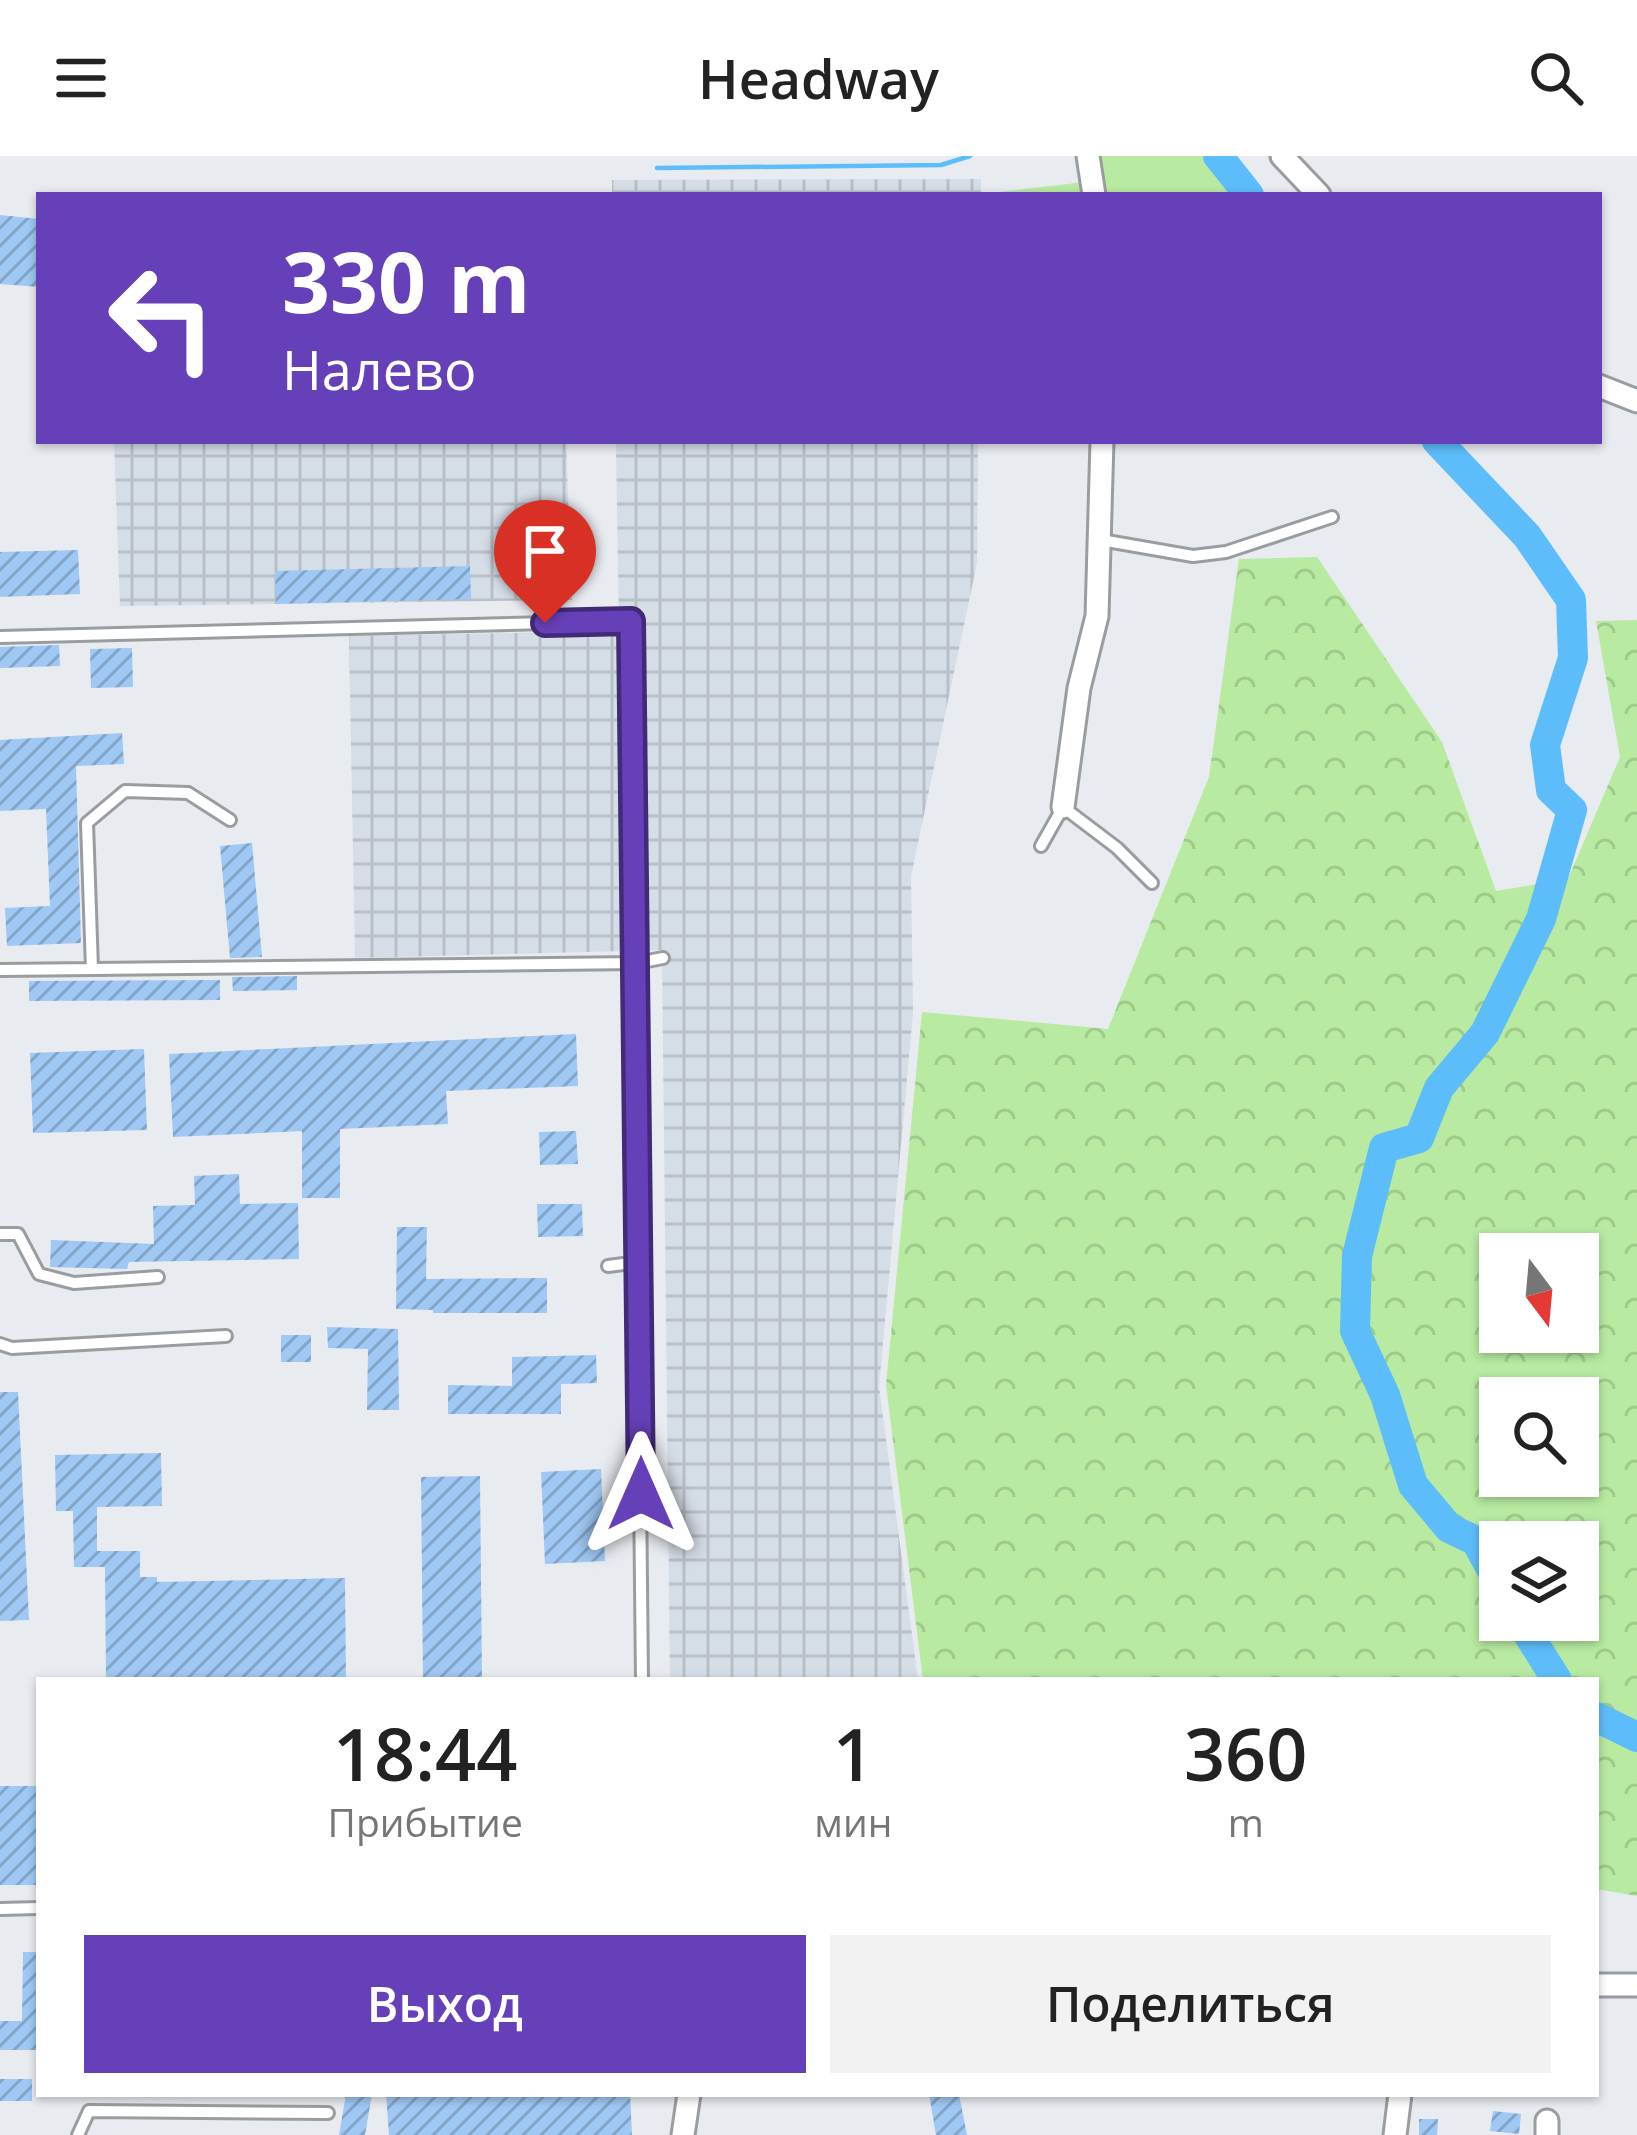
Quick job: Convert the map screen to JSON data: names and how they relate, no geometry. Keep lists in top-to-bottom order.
{
  "north": "bottom",
  "page": {
    "header": "Headway",
    "turn": ["330 m", "Налево"],
    "eta": [
      "18:44",
      "Прибытие",
      "1",
      "мин",
      "360",
      "m"
    ],
    "buttons": ["Выход", "Поделиться"]
  }
}
